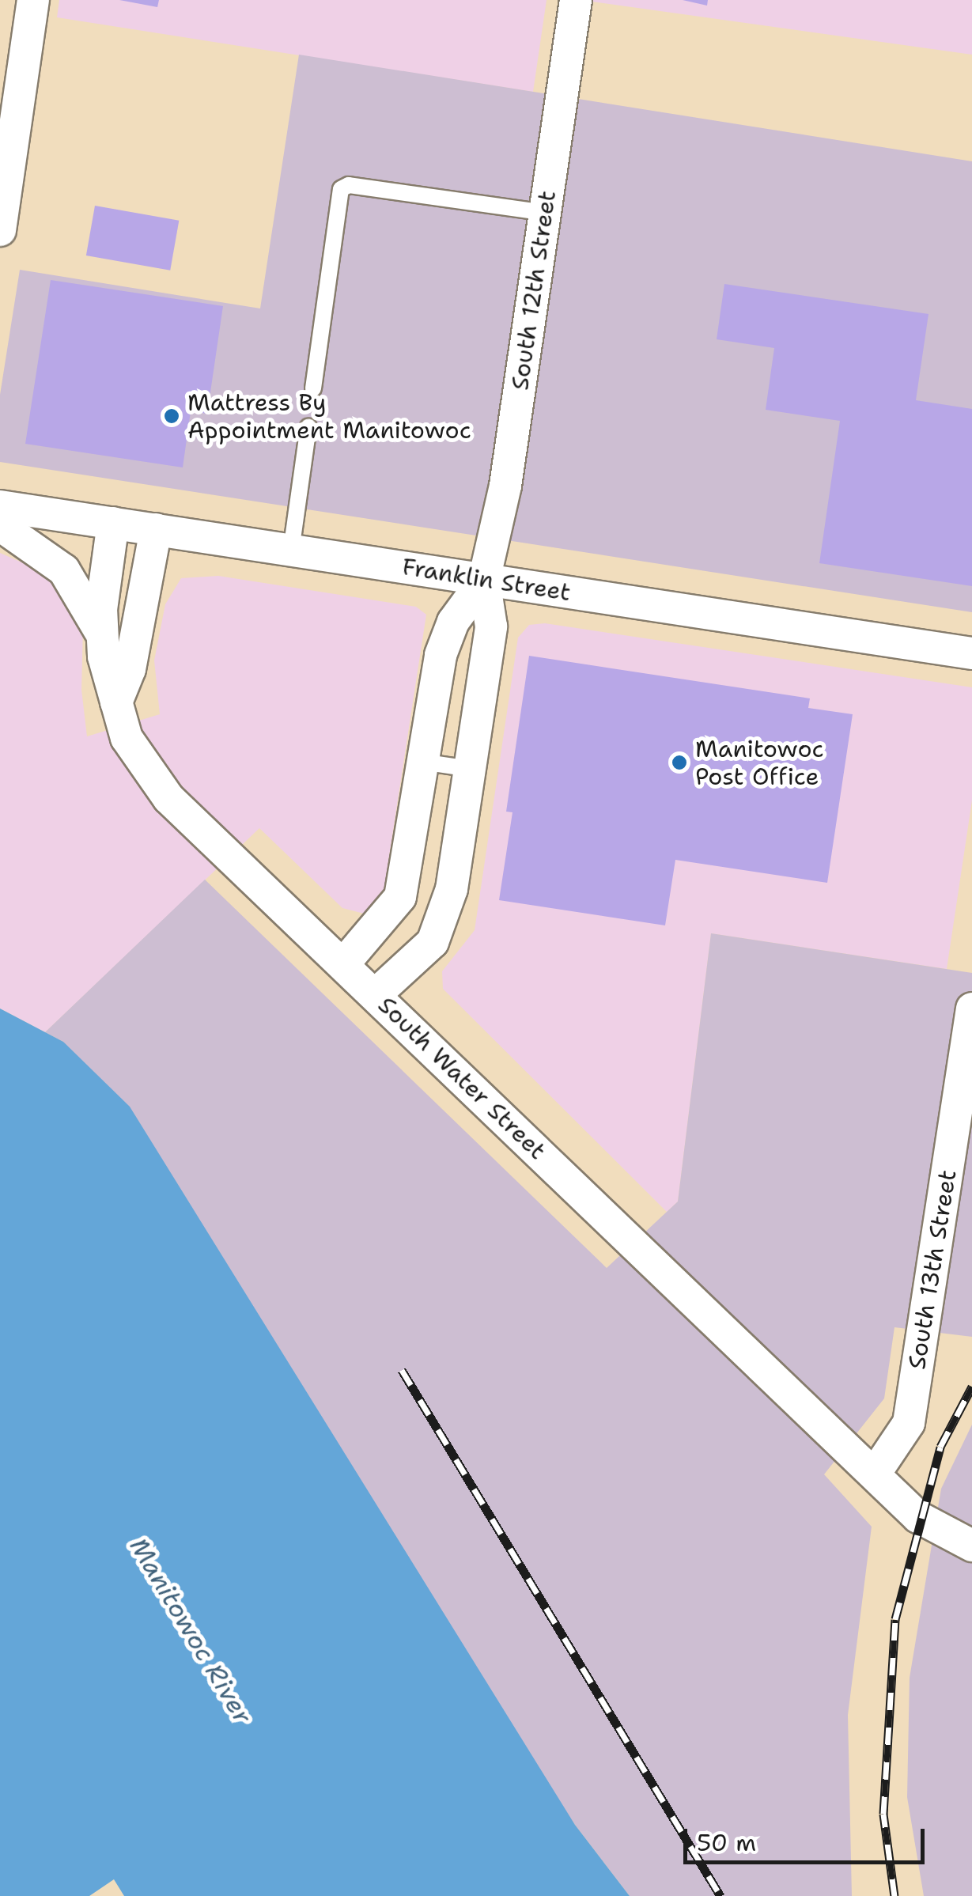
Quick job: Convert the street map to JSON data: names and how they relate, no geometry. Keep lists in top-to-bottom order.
{
  "streets": {
    "street": [
      "South 12th Street",
      "Franklin Street",
      "South Water Street",
      "South 13th Street"
    ]
  },
  "crossings": [
    ["South 12th Street", "Franklin Street"],
    ["South 12th Street", "South Water Street"],
    ["South Water Street", "South 13th Street"]
  ],
  "water": ["Manitowoc River"],
  "places": ["Mattress By Appointment Manitowoc", "Manitowoc Post Office"],
  "scale_bar": "50 m"
}
